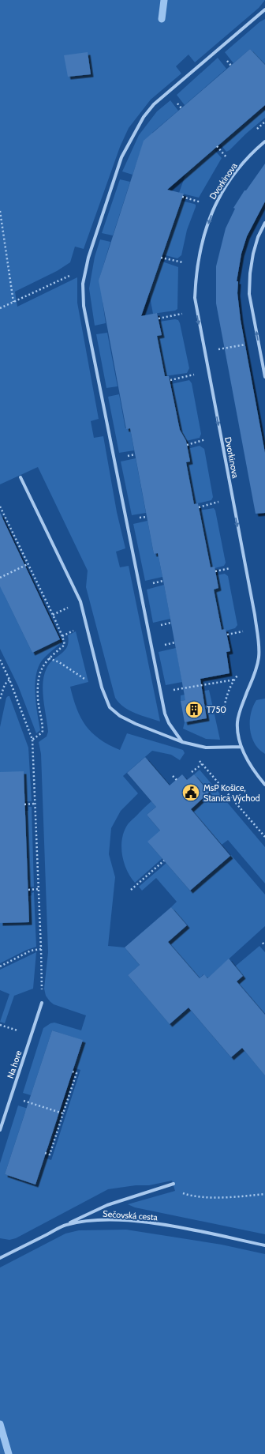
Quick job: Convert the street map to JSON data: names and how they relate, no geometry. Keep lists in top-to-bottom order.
{
  "streets": {
    "street": ["Dvorkinova", "Na hore", "Sečovská cesta"]
  },
  "one_way": ["Dvorkinova"],
  "places": {
    "building": ["T750"],
    "public building": ["MsP Košice, Stanica Východ"]
  }
}
